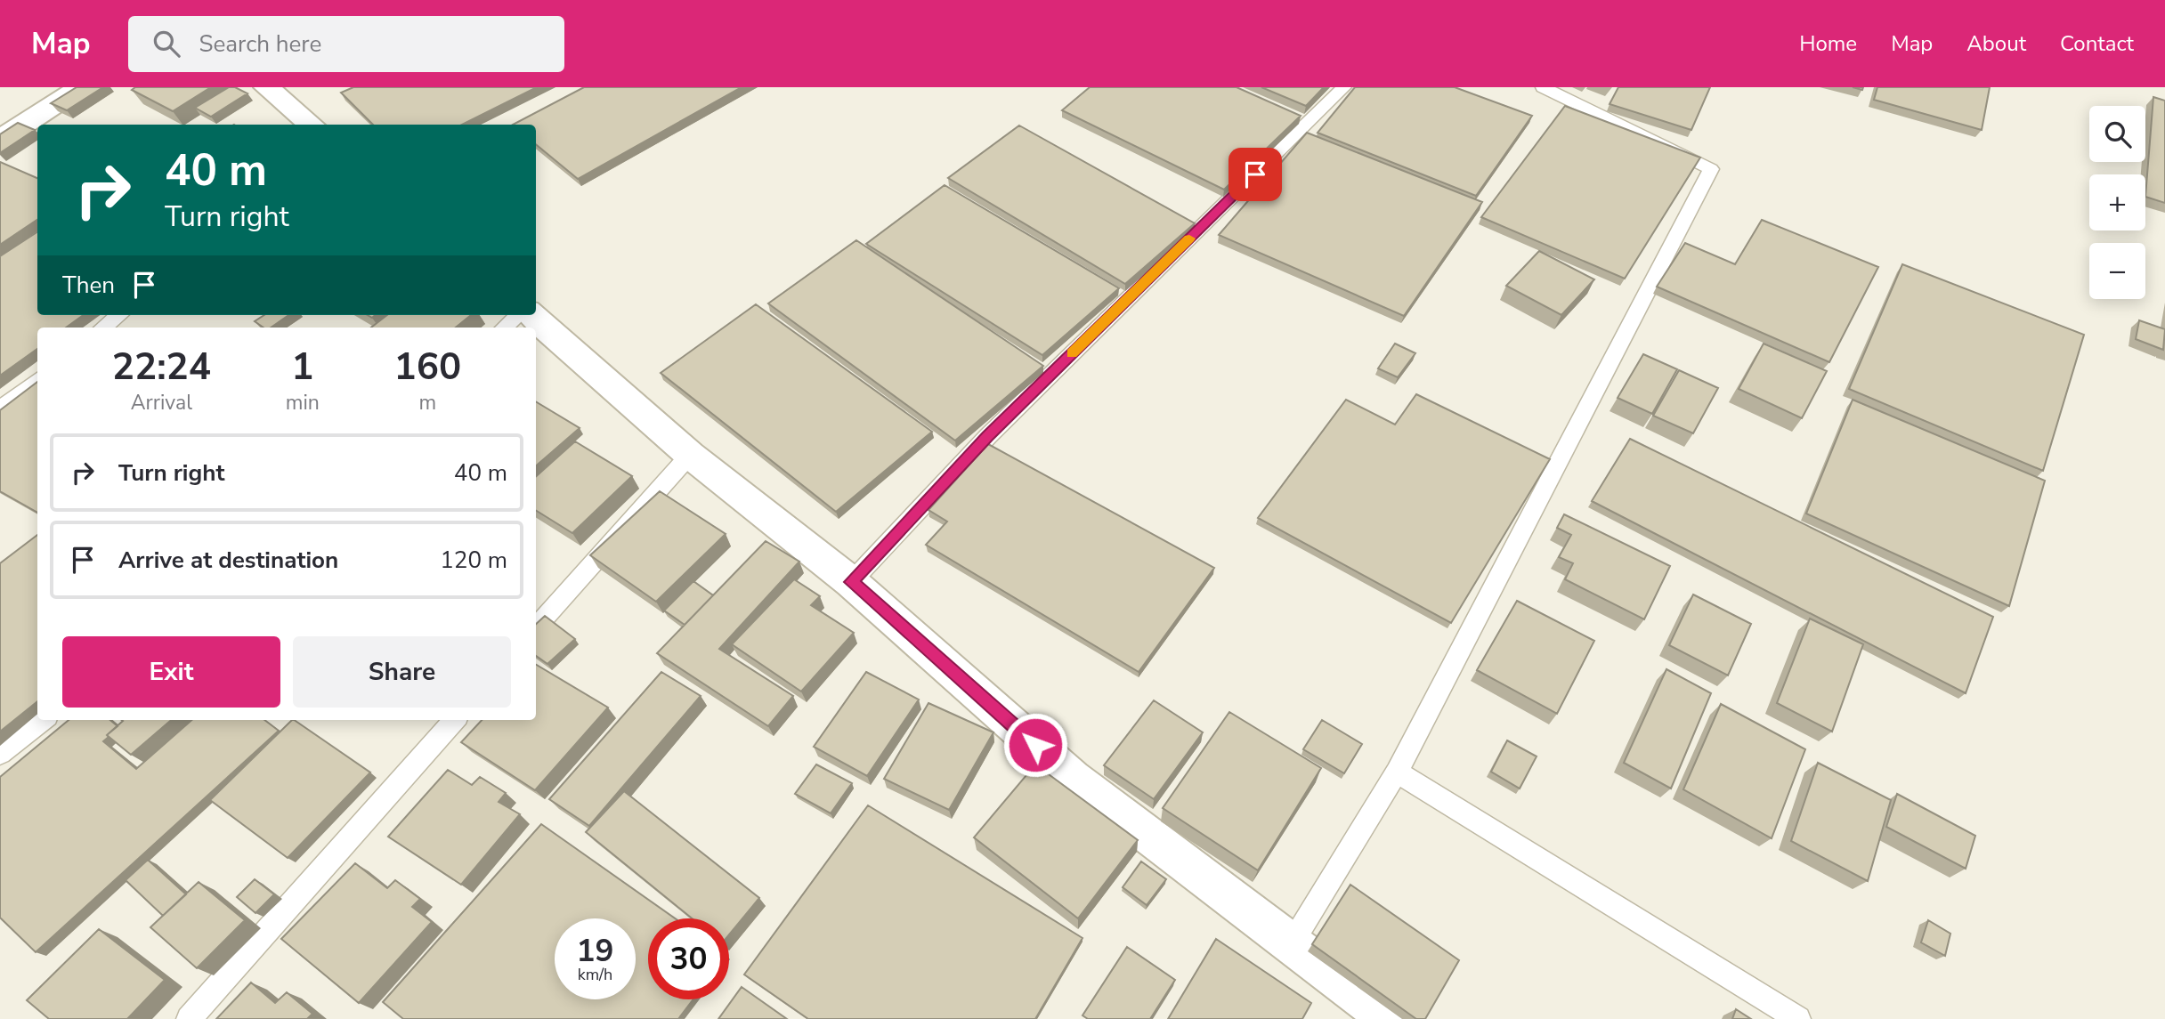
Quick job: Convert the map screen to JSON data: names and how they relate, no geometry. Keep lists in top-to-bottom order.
{
  "page": {
    "header": "Map",
    "search": "Search here",
    "nav": [
      "Home",
      "Map",
      "About",
      "Contact"
    ],
    "map_buttons": ["+", "−"],
    "turn": ["40 m", "Turn right"],
    "then": "Then",
    "eta": [
      "22:24",
      "Arrival",
      "1",
      "min",
      "160",
      "m"
    ],
    "list": [
      {
        "name": "Turn right",
        "value": "40 m"
      },
      {
        "name": "Arrive at destination",
        "value": "120 m"
      }
    ],
    "buttons": ["Exit", "Share"],
    "speed": "19 km/h",
    "limit": "30"
  }
}
